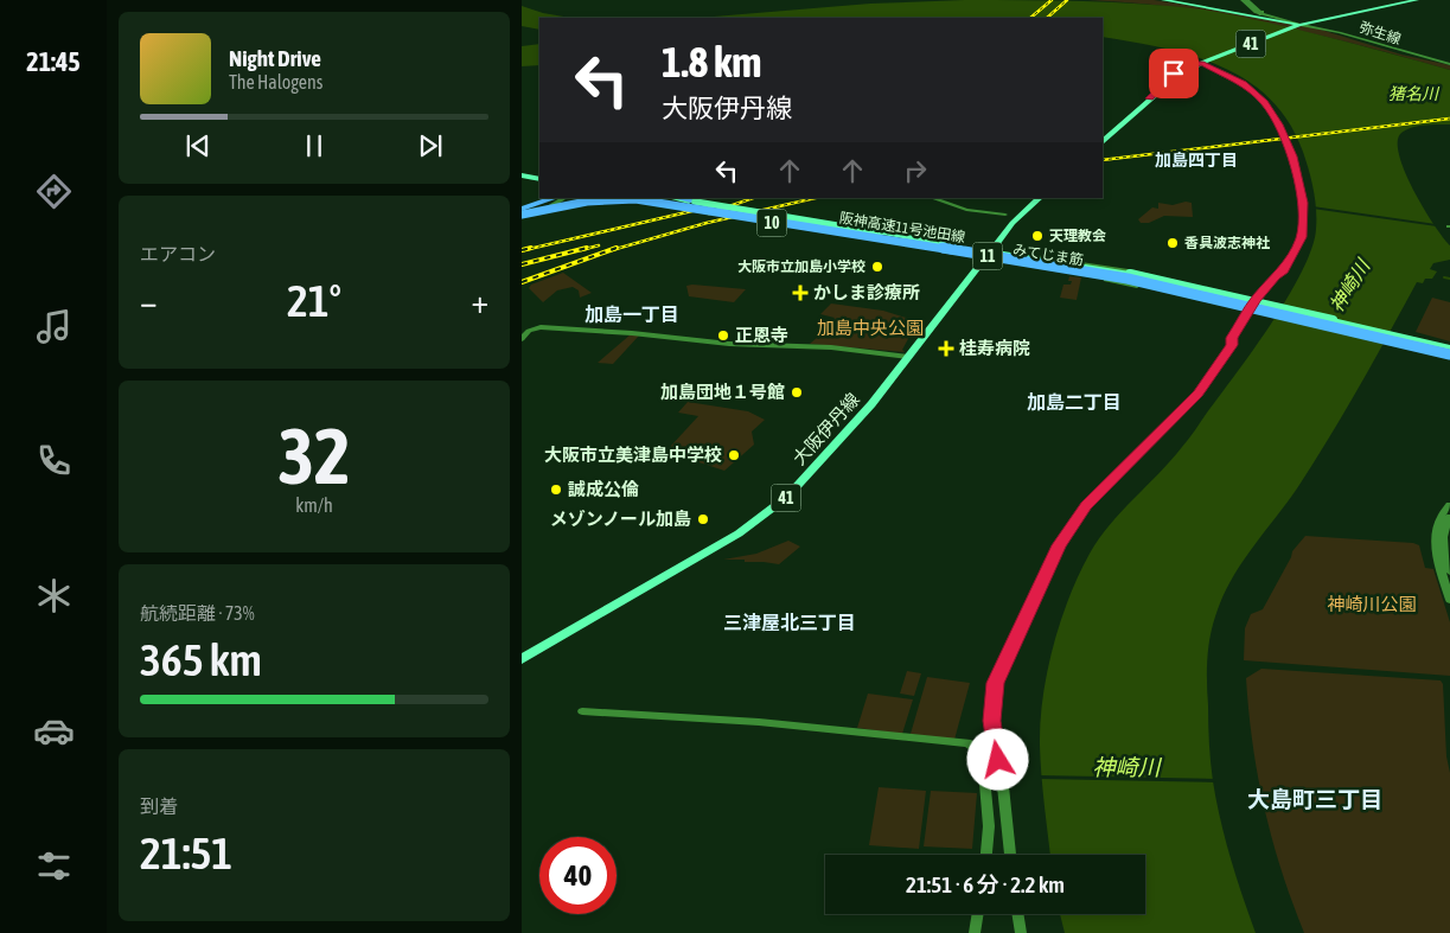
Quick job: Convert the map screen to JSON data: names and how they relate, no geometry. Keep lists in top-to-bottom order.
{
  "streets": {
    "highway": ["阪神高速11号池田線", "11"],
    "main road": [
      "41",
      "10",
      "みてじま筋",
      "大阪伊丹線"
    ],
    "street": ["弥生線"]
  },
  "crossings": [
    ["弥生線", "41"],
    ["みてじま筋", "大阪伊丹線"]
  ],
  "districts": [
    "加島四丁目",
    "加島一丁目",
    "加島二丁目",
    "三津屋北三丁目",
    "大島町三丁目"
  ],
  "water": ["猪名川", "神崎川"],
  "parks": ["加島中央公園", "神崎川公園"],
  "places": {
    "other": [
      "天理教会",
      "香具波志神社",
      "大阪市立加島小学校",
      "正恩寺",
      "加島団地１号館",
      "大阪市立美津島中学校",
      "誠成公倫",
      "メゾンノール加島"
    ],
    "health": ["かしま診療所", "桂寿病院"]
  },
  "page": {
    "tabs": "21:45",
    "turn": ["1.8 km", "大阪伊丹線"],
    "song": ["Night Drive", "The Halogens"],
    "tile": [
      "エアコン",
      ["32", "km/h"],
      ["航続距離 · 73%", "365 km"],
      ["到着", "21:51"]
    ],
    "heat": ["−", "21°", "+"],
    "limit": "40",
    "trip": "21:51 · 6 分 · 2.2 km"
  }
}
